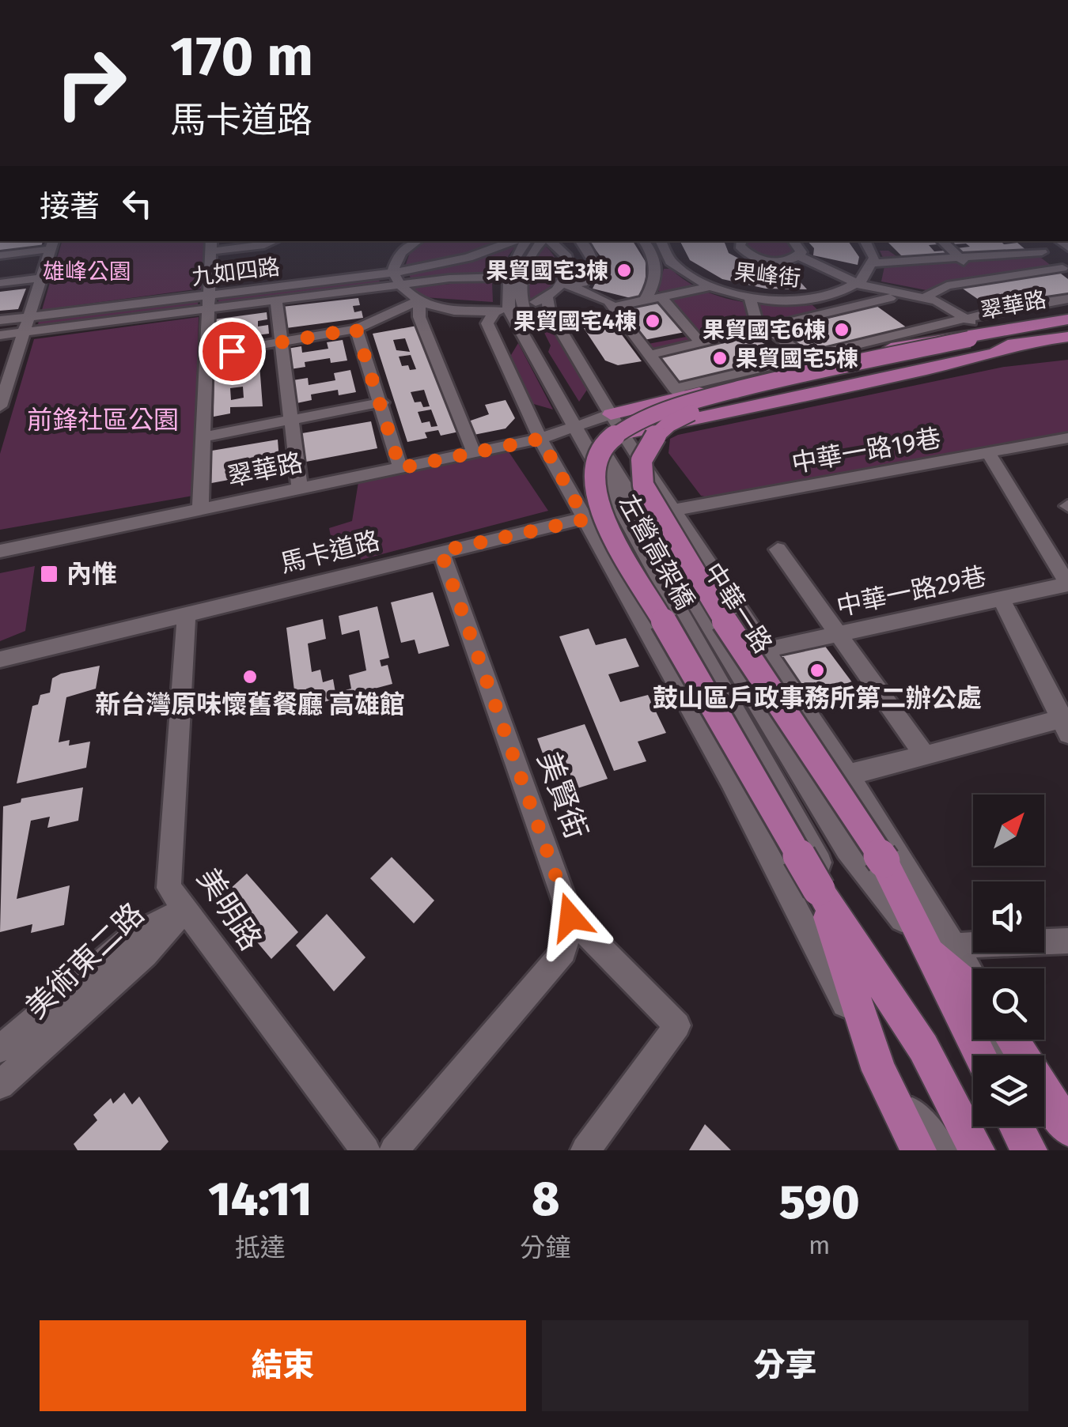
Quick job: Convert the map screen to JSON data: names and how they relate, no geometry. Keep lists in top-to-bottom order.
{
  "streets": {
    "main road": ["翠華路", "左營高架橋", "中華一路"],
    "street": [
      "九如四路",
      "果峰街",
      "中華一路19巷",
      "馬卡道路",
      "中華一路29巷",
      "美賢街",
      "美明路",
      "美術東二路"
    ]
  },
  "crossings": [
    ["九如四路", "中華一路"],
    ["果峰街", "翠華路"],
    ["果峰街", "左營高架橋"],
    ["翠華路", "左營高架橋"],
    ["翠華路", "中華一路"],
    ["中華一路19巷", "馬卡道路"],
    ["中華一路19巷", "中華一路"],
    ["馬卡道路", "中華一路"],
    ["馬卡道路", "美賢街"],
    ["馬卡道路", "美明路"],
    ["左營高架橋", "中華一路"],
    ["中華一路29巷", "中華一路"],
    ["美明路", "美術東二路"]
  ],
  "parks": ["雄峰公園", "前鋒社區公園"],
  "places": {
    "other": [
      "果貿國宅3棟",
      "果貿國宅4棟",
      "果貿國宅6棟",
      "果貿國宅5棟",
      "鼓山區戶政事務所第二辦公處",
      "新台灣原味懷舊餐廳 高雄館"
    ],
    "transit": ["內惟"]
  },
  "north": "top right",
  "page": {
    "turn": ["170 m", "馬卡道路"],
    "then": "接著",
    "eta": [
      "14:11",
      "抵達",
      "8",
      "分鐘",
      "590",
      "m"
    ],
    "buttons": ["結束", "分享"]
  }
}
